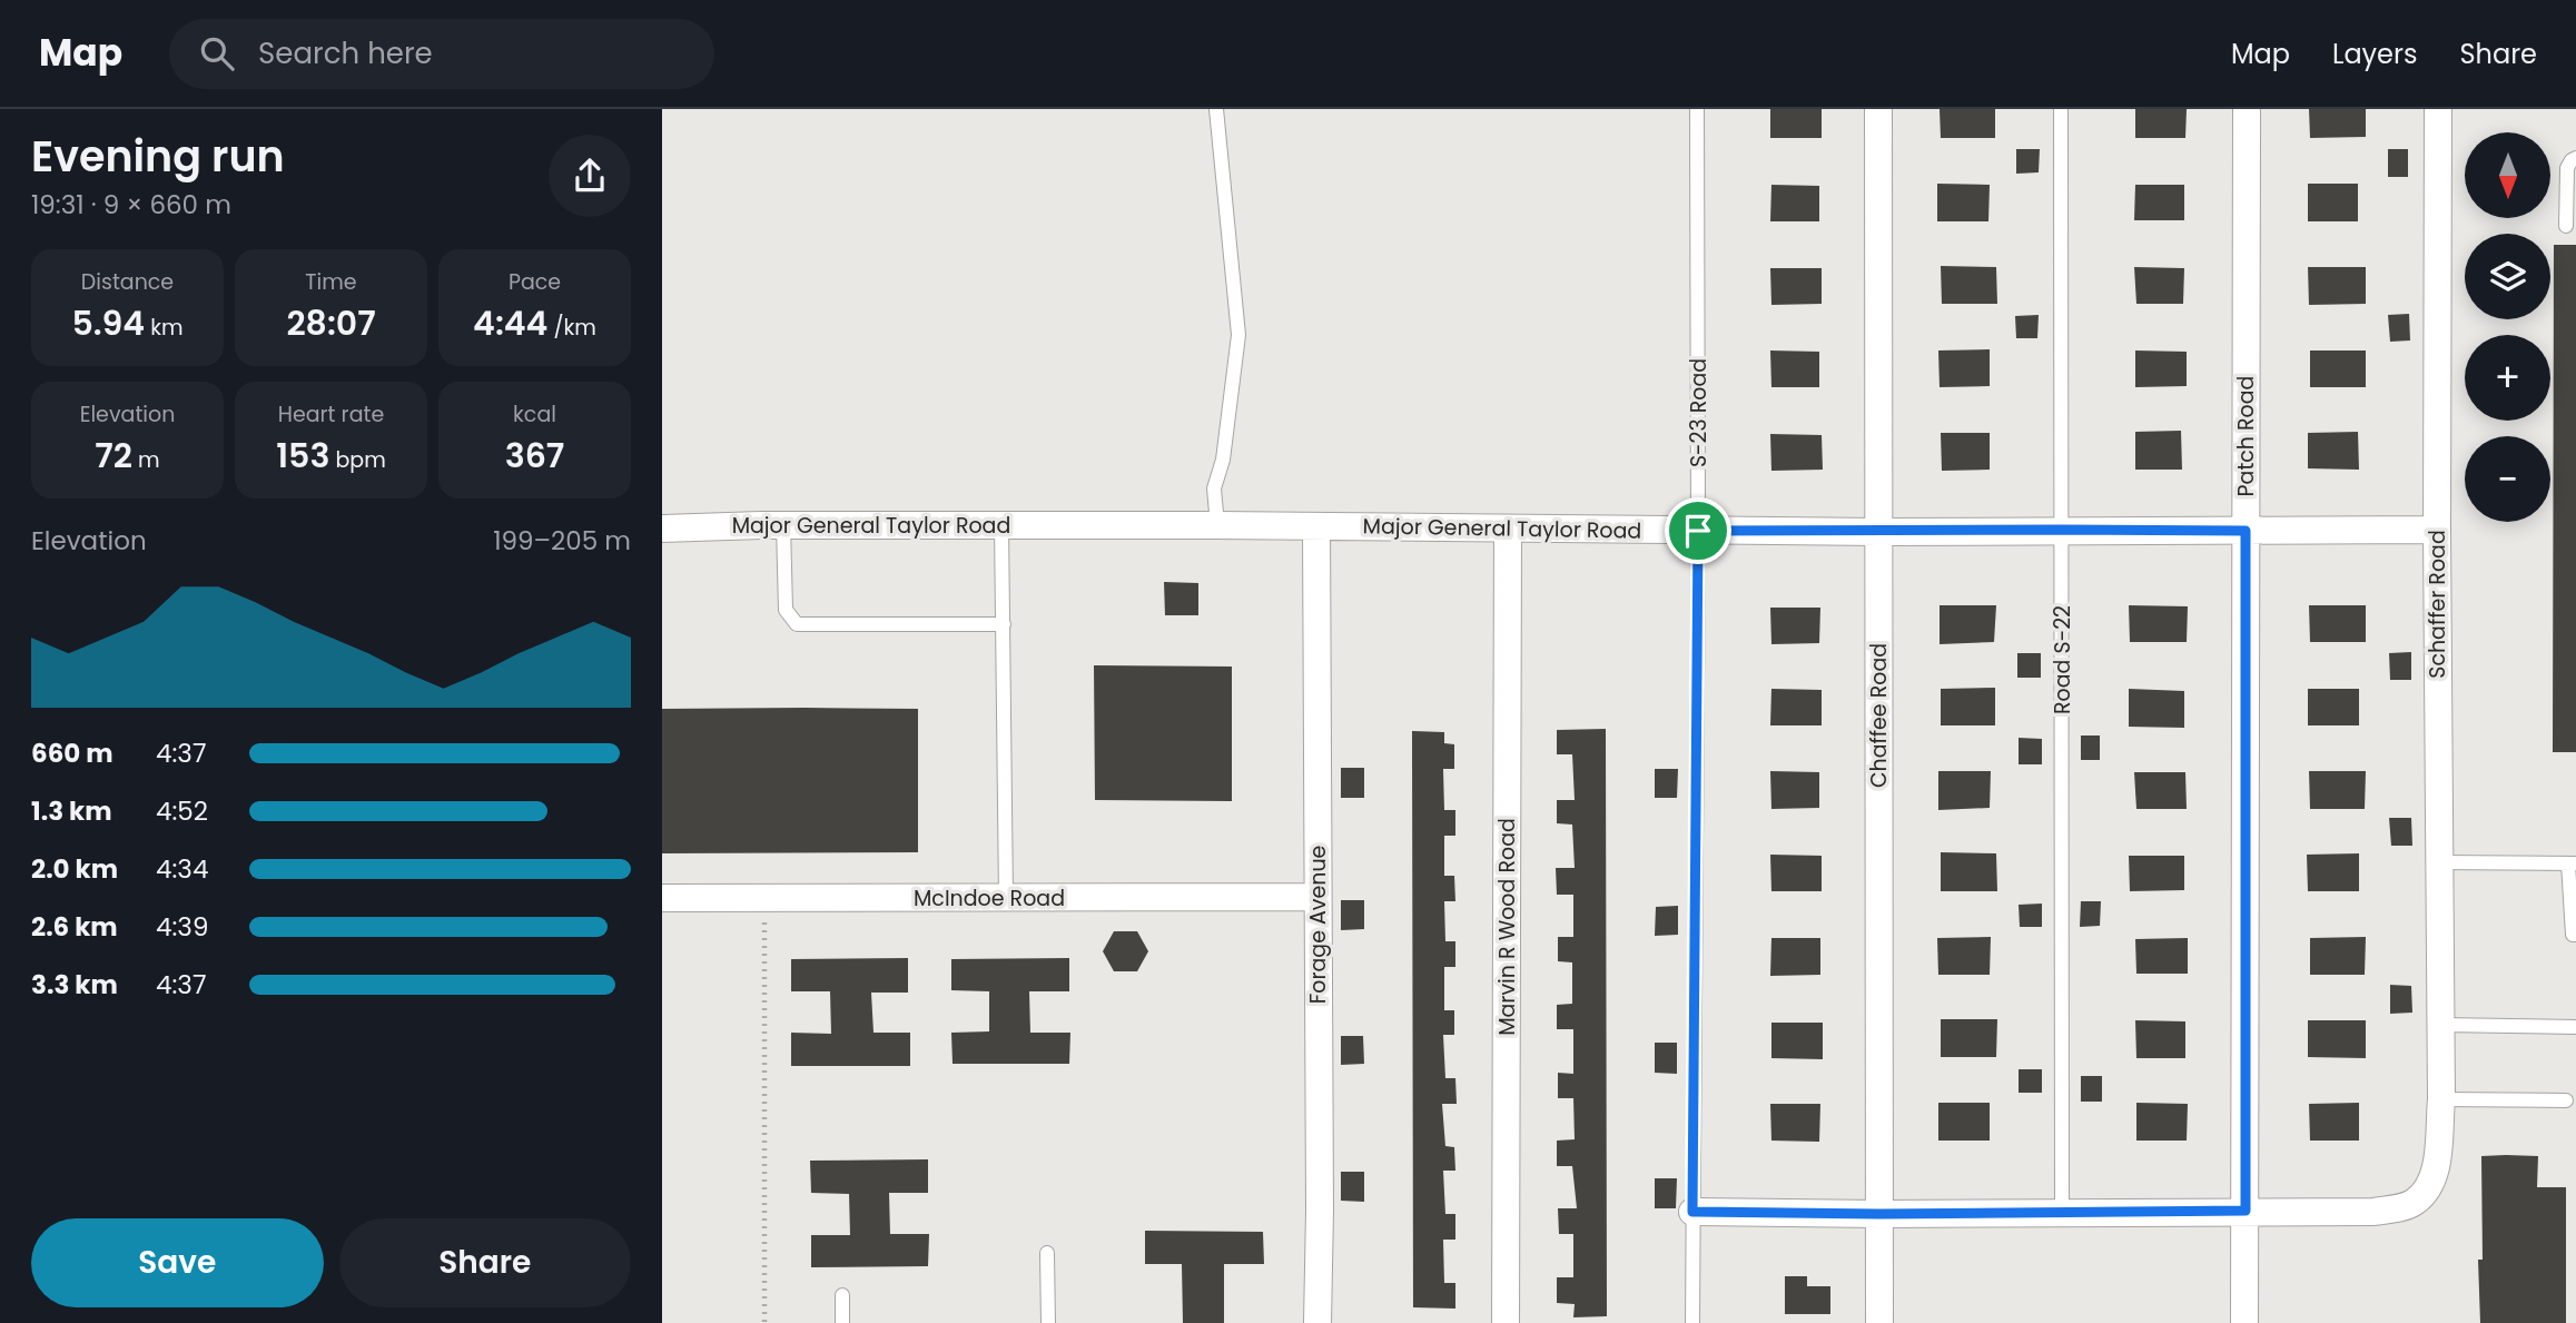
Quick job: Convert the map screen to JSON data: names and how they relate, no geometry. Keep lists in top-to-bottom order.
{
  "streets": {
    "street": [
      "Patch Road",
      "Major General Taylor Road",
      "Schaffer Road",
      "Chaffee Road",
      "McIndoe Road",
      "Forage Avenue",
      "Marvin R Wood Road"
    ],
    "lane": ["S-23 Road", "Road S-22"]
  },
  "crossings": [
    ["S-23 Road", "Major General Taylor Road"],
    ["S-23 Road", "Schaffer Road"],
    ["Patch Road", "Major General Taylor Road"],
    ["Patch Road", "Schaffer Road"],
    ["Major General Taylor Road", "Schaffer Road"],
    ["Major General Taylor Road", "Road S-22"],
    ["Major General Taylor Road", "Chaffee Road"],
    ["Major General Taylor Road", "Forage Avenue"],
    ["Major General Taylor Road", "Marvin R Wood Road"],
    ["Schaffer Road", "Road S-22"],
    ["Schaffer Road", "Chaffee Road"],
    ["McIndoe Road", "Forage Avenue"]
  ],
  "north": "bottom",
  "page": {
    "header": "Map",
    "search": "Search here",
    "nav": ["Map", "Layers", "Share"],
    "heading": ["Evening run", "19:31 · 9 × 660 m"],
    "map_buttons": ["+", "−"],
    "stats": [
      ["Distance", "5.94 km"],
      ["Time", "28:07"],
      ["Pace", "4:44 /km"],
      ["Elevation", "72 m"],
      ["Heart rate", "153 bpm"],
      ["kcal", "367"]
    ],
    "chart": ["Elevation", "199–205 m"],
    "list": [
      {
        "name": "660 m",
        "note": "4:37"
      },
      {
        "name": "1.3 km",
        "note": "4:52"
      },
      {
        "name": "2.0 km",
        "note": "4:34"
      },
      {
        "name": "2.6 km",
        "note": "4:39"
      },
      {
        "name": "3.3 km",
        "note": "4:37"
      }
    ],
    "buttons": ["Save", "Share"]
  }
}
